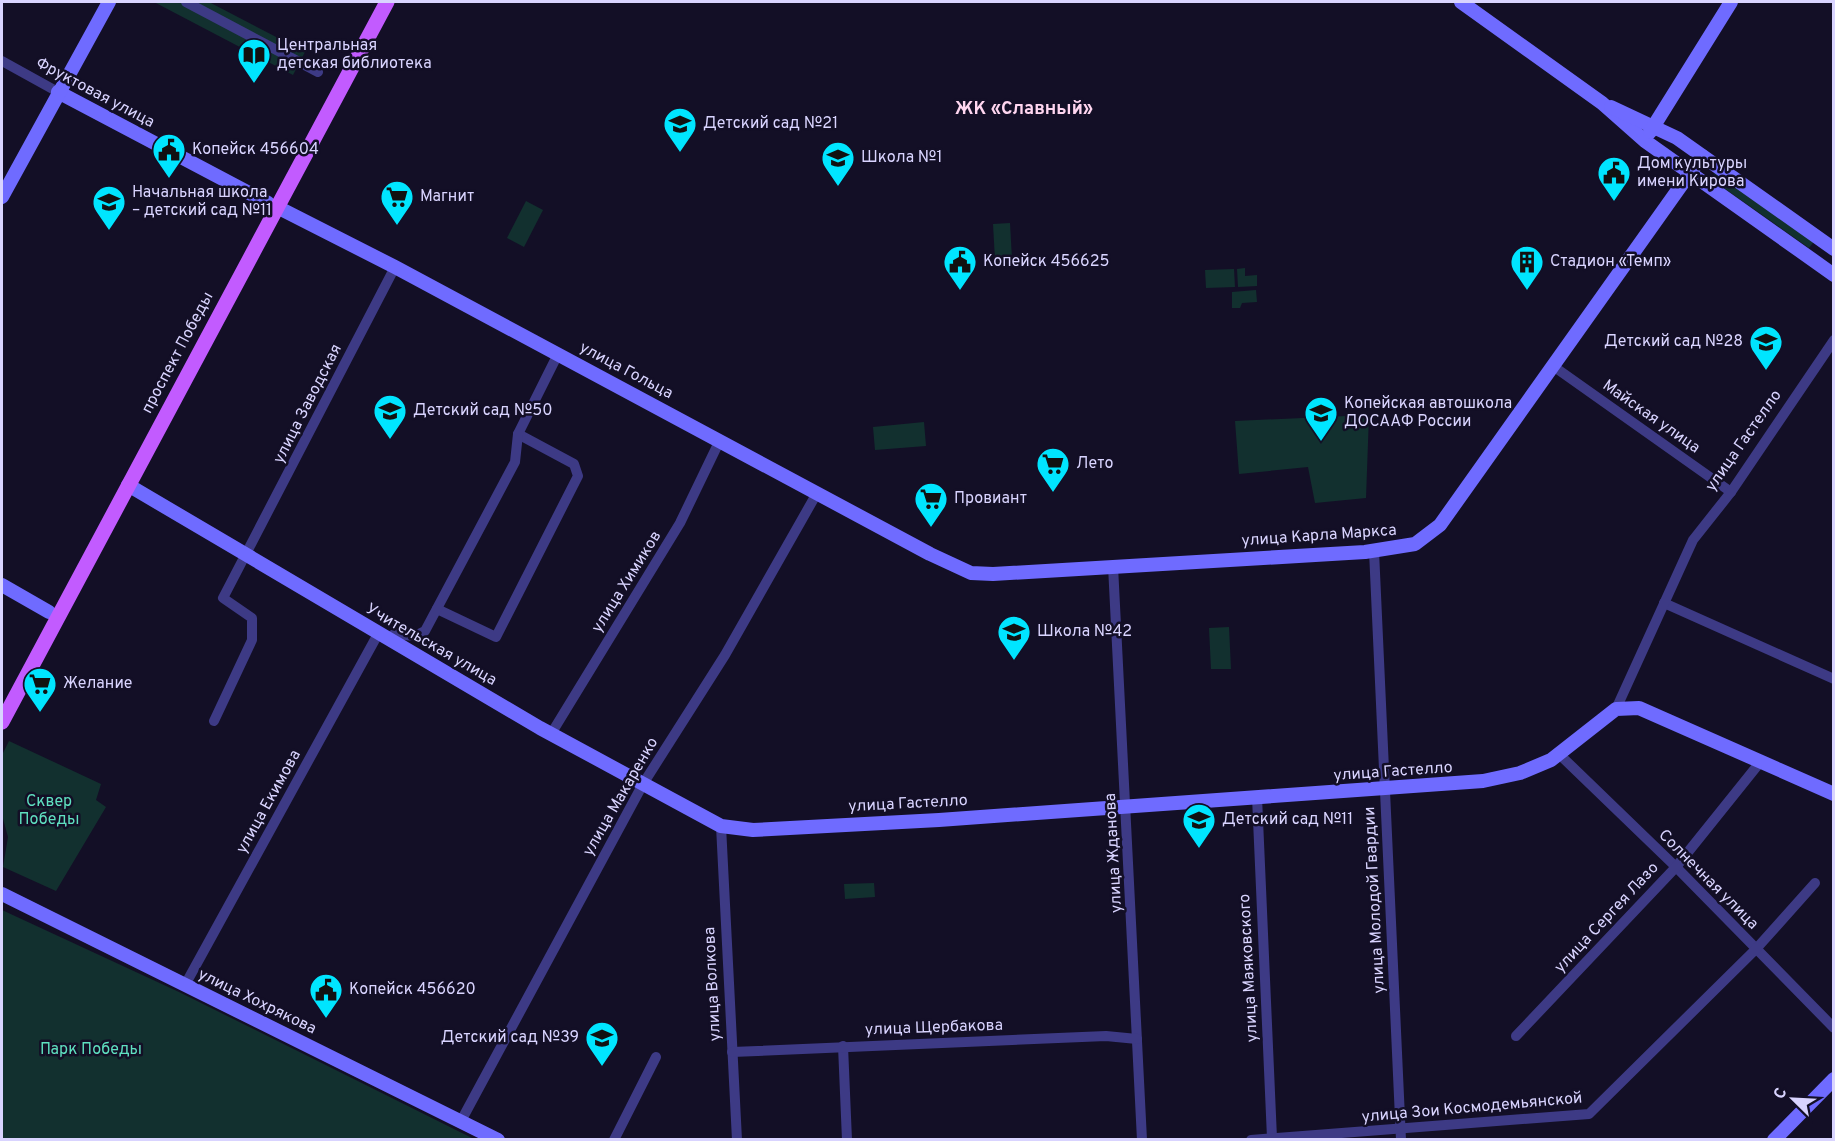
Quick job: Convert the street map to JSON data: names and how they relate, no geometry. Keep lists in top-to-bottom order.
{
  "streets": {
    "main road": ["проспект Победы"],
    "street": [
      "Фруктовая улица",
      "улица Гольца",
      "улица Заводская",
      "Майская улица",
      "улица Гастелло",
      "улица Карла Маркса",
      "улица Химиков",
      "Учительская улица",
      "улица Макаренко",
      "улица Екимова",
      "улица Жданова",
      "Солнечная улица",
      "улица Молодой Гвардии",
      "улица Сергея Лазо",
      "улица Маяковского",
      "улица Волкова",
      "улица Хохрякова",
      "улица Щербакова",
      "улица Зои Космодемьянской"
    ]
  },
  "crossings": [
    ["Фруктовая улица", "проспект Победы"],
    ["Фруктовая улица", "улица Гольца"],
    ["проспект Победы", "улица Гольца"],
    ["проспект Победы", "Учительская улица"],
    ["улица Гольца", "улица Заводская"],
    ["улица Гольца", "улица Карла Маркса"],
    ["улица Гольца", "улица Химиков"],
    ["улица Гольца", "улица Макаренко"],
    ["улица Заводская", "Учительская улица"],
    ["Майская улица", "улица Гастелло"],
    ["Майская улица", "улица Карла Маркса"],
    ["улица Гастелло", "Учительская улица"],
    ["улица Гастелло", "улица Жданова"],
    ["улица Гастелло", "Солнечная улица"],
    ["улица Гастелло", "улица Молодой Гвардии"],
    ["улица Гастелло", "улица Маяковского"],
    ["улица Гастелло", "улица Волкова"],
    ["улица Карла Маркса", "улица Жданова"],
    ["улица Карла Маркса", "улица Молодой Гвардии"],
    ["улица Химиков", "Учительская улица"],
    ["Учительская улица", "улица Макаренко"],
    ["Учительская улица", "улица Екимова"],
    ["Учительская улица", "улица Волкова"],
    ["улица Макаренко", "улица Хохрякова"],
    ["улица Екимова", "улица Хохрякова"],
    ["улица Жданова", "улица Щербакова"],
    ["Солнечная улица", "улица Сергея Лазо"],
    ["Солнечная улица", "улица Зои Космодемьянской"],
    ["улица Молодой Гвардии", "улица Зои Космодемьянской"],
    ["улица Маяковского", "улица Зои Космодемьянской"],
    ["улица Волкова", "улица Щербакова"]
  ],
  "districts": ["ЖК «Славный»"],
  "parks": ["Сквер Победы", "Парк Победы"],
  "places": {
    "library": ["Центральная детская библиотека"],
    "school or university": [
      "Детский сад №21",
      "Школа №1",
      "Начальная школа – детский сад №11",
      "Детский сад №28",
      "Детский сад №50",
      "Копейская автошкола ДОСААФ России",
      "Школа №42",
      "Детский сад №11",
      "Детский сад №39"
    ],
    "public building": [
      "Копейск 456604",
      "Дом культуры имени Кирова",
      "Копейск 456625",
      "Копейск 456620"
    ],
    "supermarket": [
      "Магнит",
      "Лето",
      "Провиант",
      "Желание"
    ],
    "building": ["Стадион «Темп»"]
  },
  "north": "top left"
}
